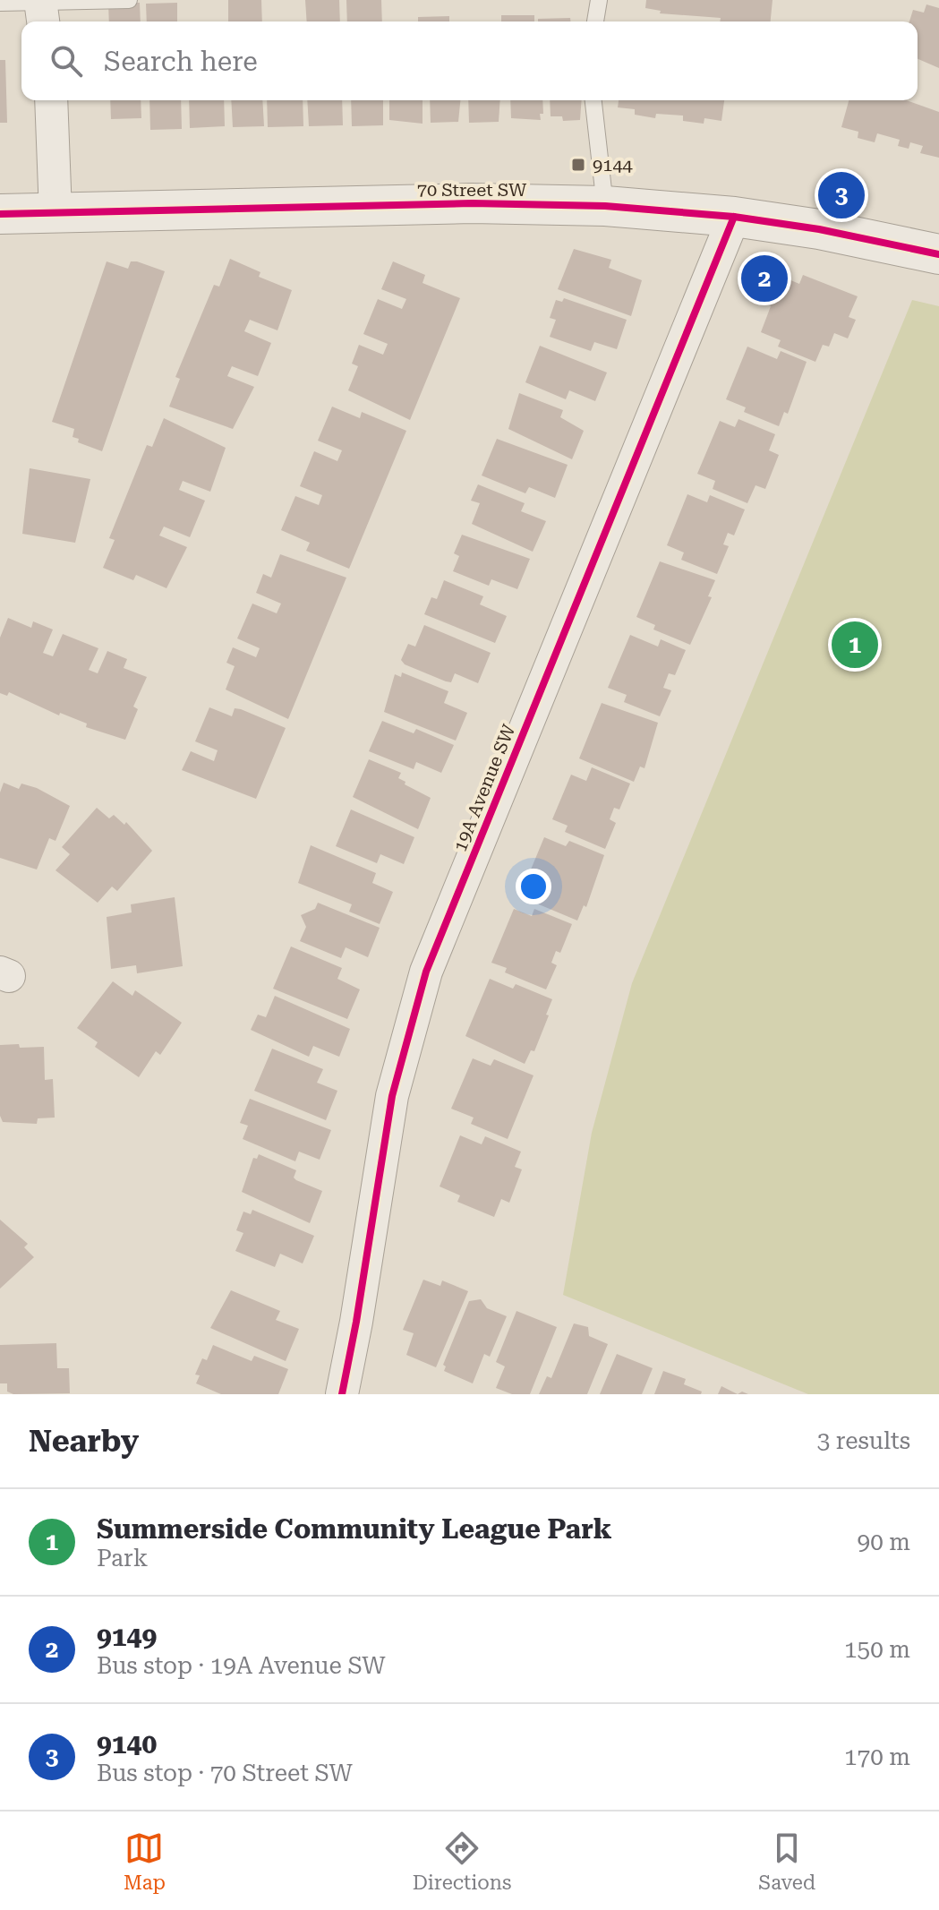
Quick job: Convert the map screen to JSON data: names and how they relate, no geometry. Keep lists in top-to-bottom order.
{
  "streets": {
    "street": ["70 Street SW", "19A Avenue SW"]
  },
  "crossings": [
    ["70 Street SW", "19A Avenue SW"]
  ],
  "places": {
    "transit": ["9144"]
  },
  "page": {
    "search": "Search here",
    "pins": ["3", "2", "1"],
    "heading": ["Nearby", "3 results"],
    "list": [
      {
        "mark": "1",
        "name": "Summerside Community League Park",
        "note": "Park",
        "value": "90 m"
      },
      {
        "mark": "2",
        "name": "9149",
        "note": "Bus stop · 19A Avenue SW",
        "value": "150 m"
      },
      {
        "mark": "3",
        "name": "9140",
        "note": "Bus stop · 70 Street SW",
        "value": "170 m"
      }
    ],
    "nav": ["Map", "Directions", "Saved"]
  }
}
